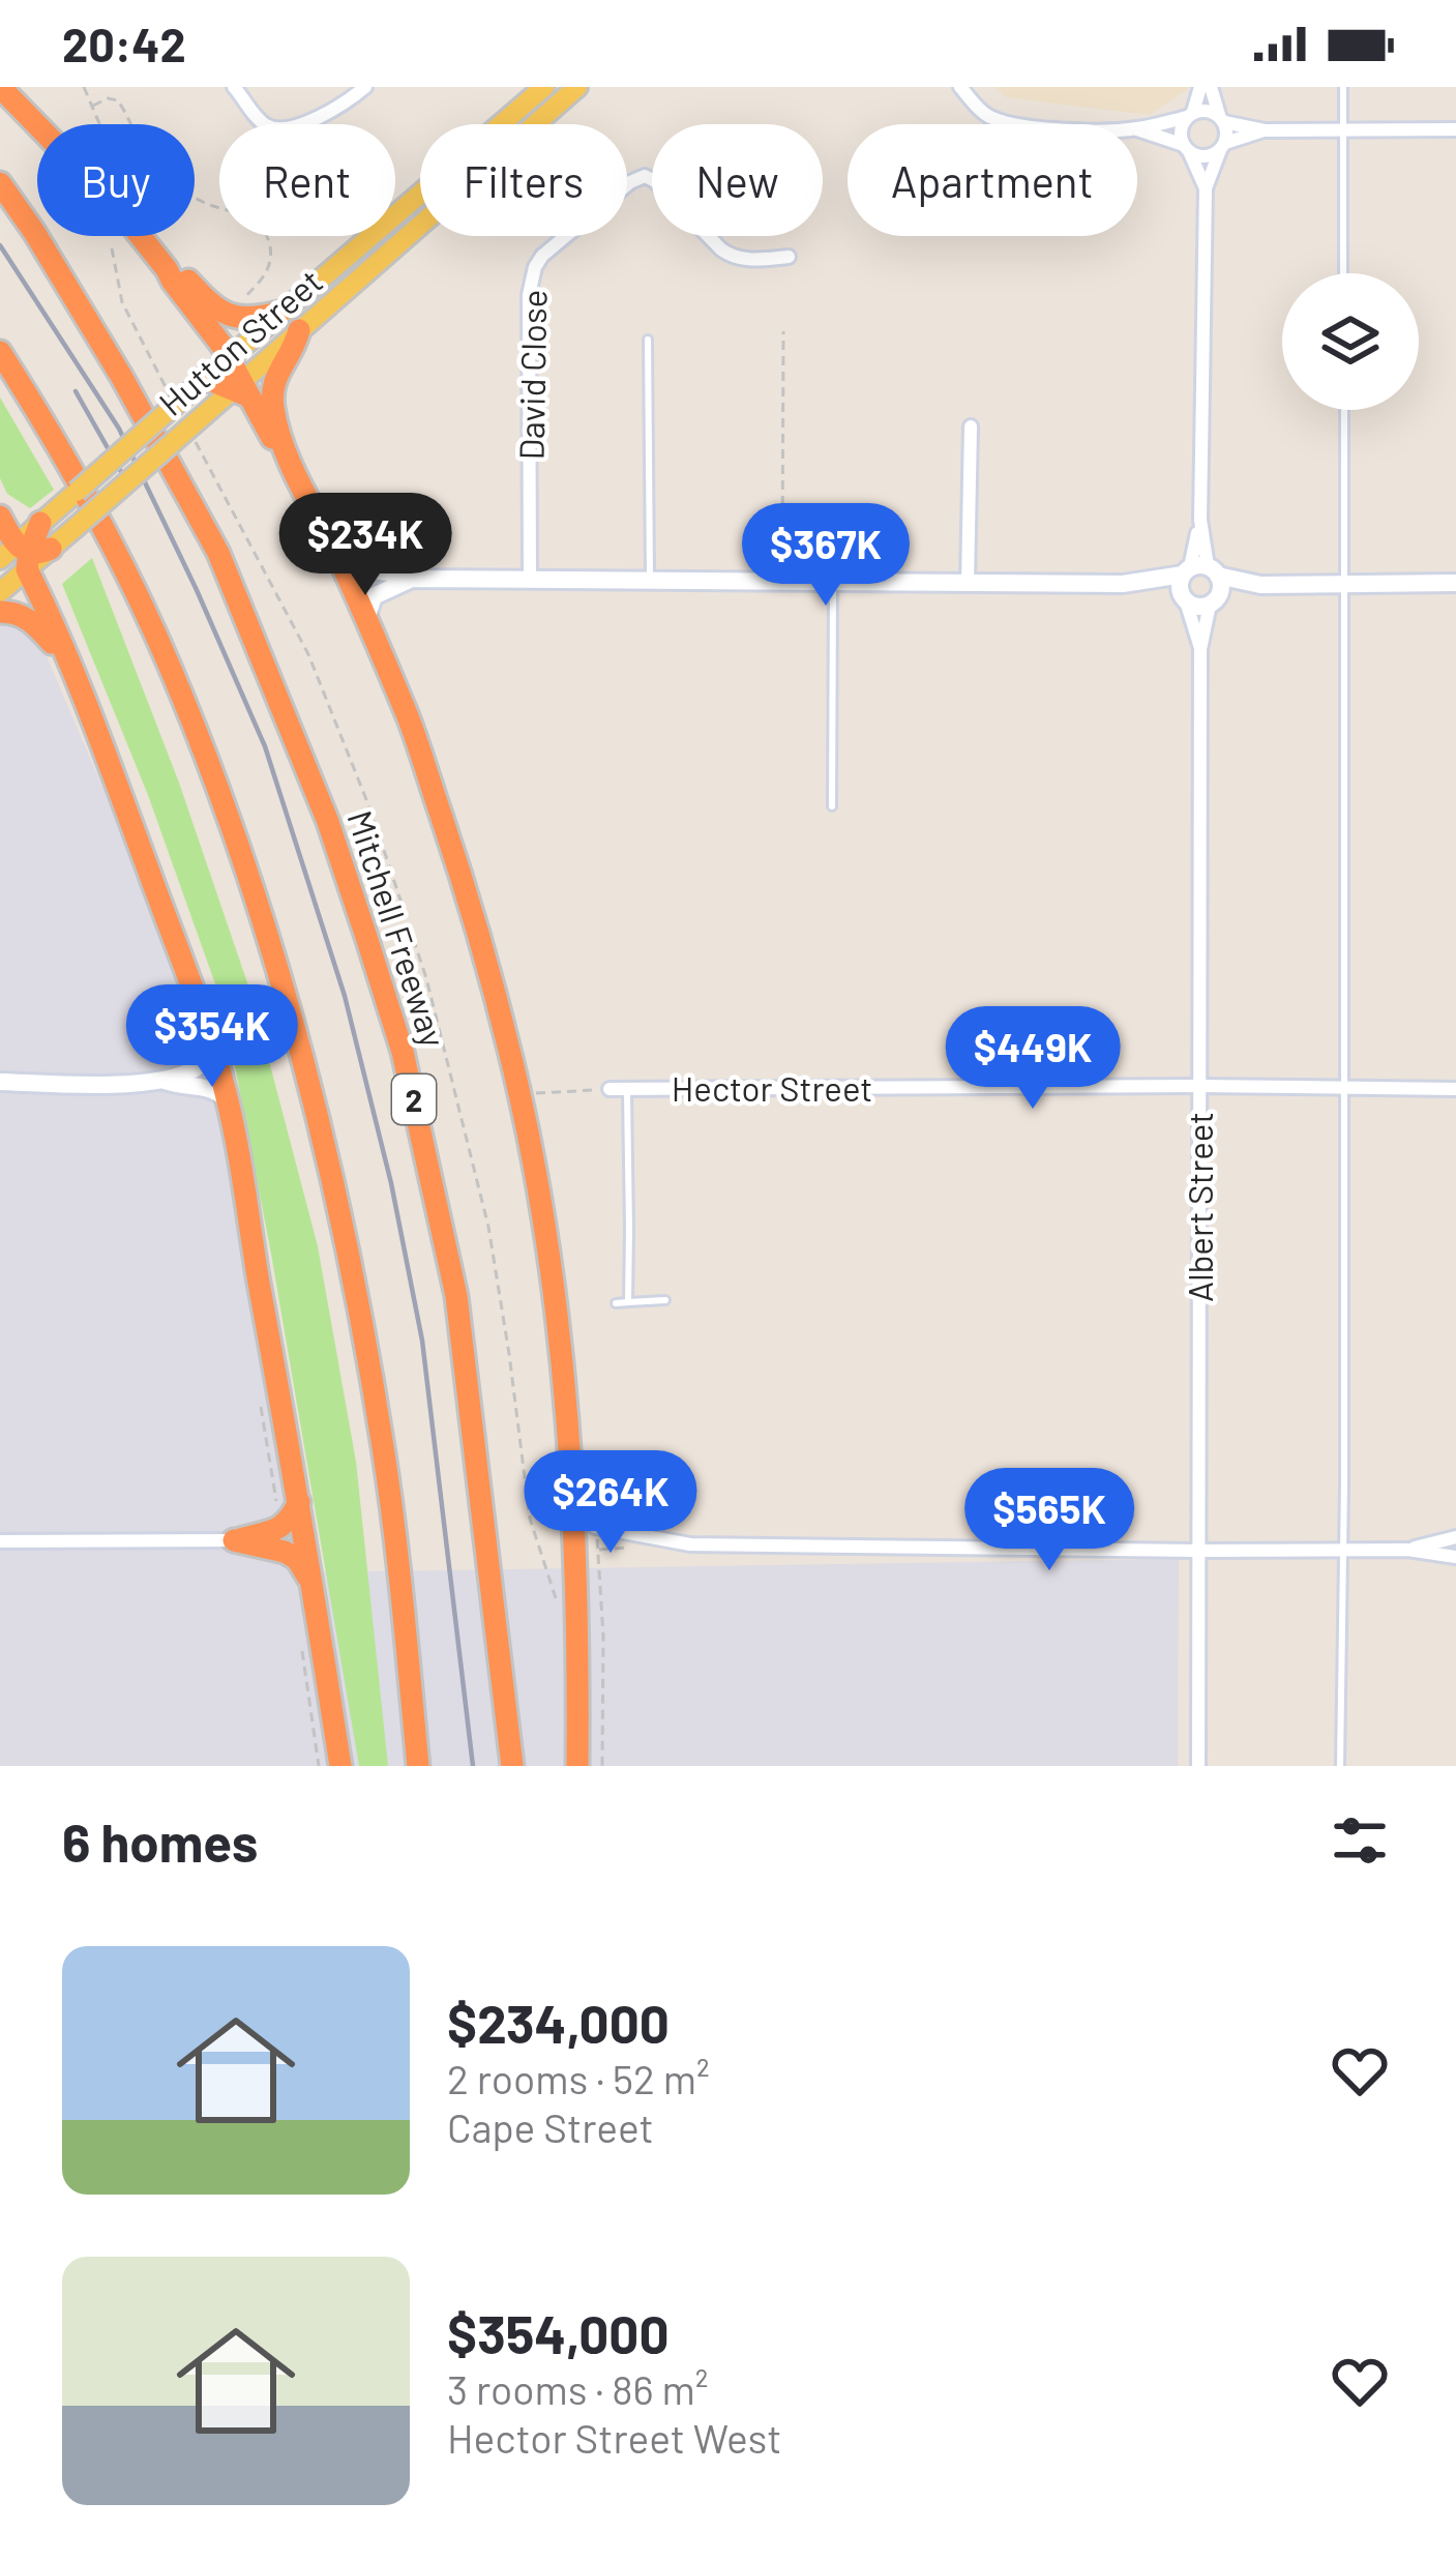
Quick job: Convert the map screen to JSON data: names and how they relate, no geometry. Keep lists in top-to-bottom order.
{
  "streets": {
    "highway": ["Mitchell Freeway", "2"],
    "main road": ["Hutton Street"],
    "street": ["David Close", "Hector Street", "Albert Street"]
  },
  "crossings": [
    ["Hector Street", "Albert Street"]
  ],
  "page": {
    "status": "20:42",
    "chip": [
      "Buy",
      "Rent",
      "Filters",
      "New",
      "Apartment"
    ],
    "price": [
      "$234K",
      "$367K",
      "$354K",
      "$449K",
      "$264K",
      "$565K"
    ],
    "heading": "6 homes",
    "list": [
      {
        "name": "$234,000",
        "note": "2 rooms · 52 m² · Cape Street"
      },
      {
        "name": "$354,000",
        "note": "3 rooms · 86 m² · Hector Street West"
      }
    ]
  }
}
